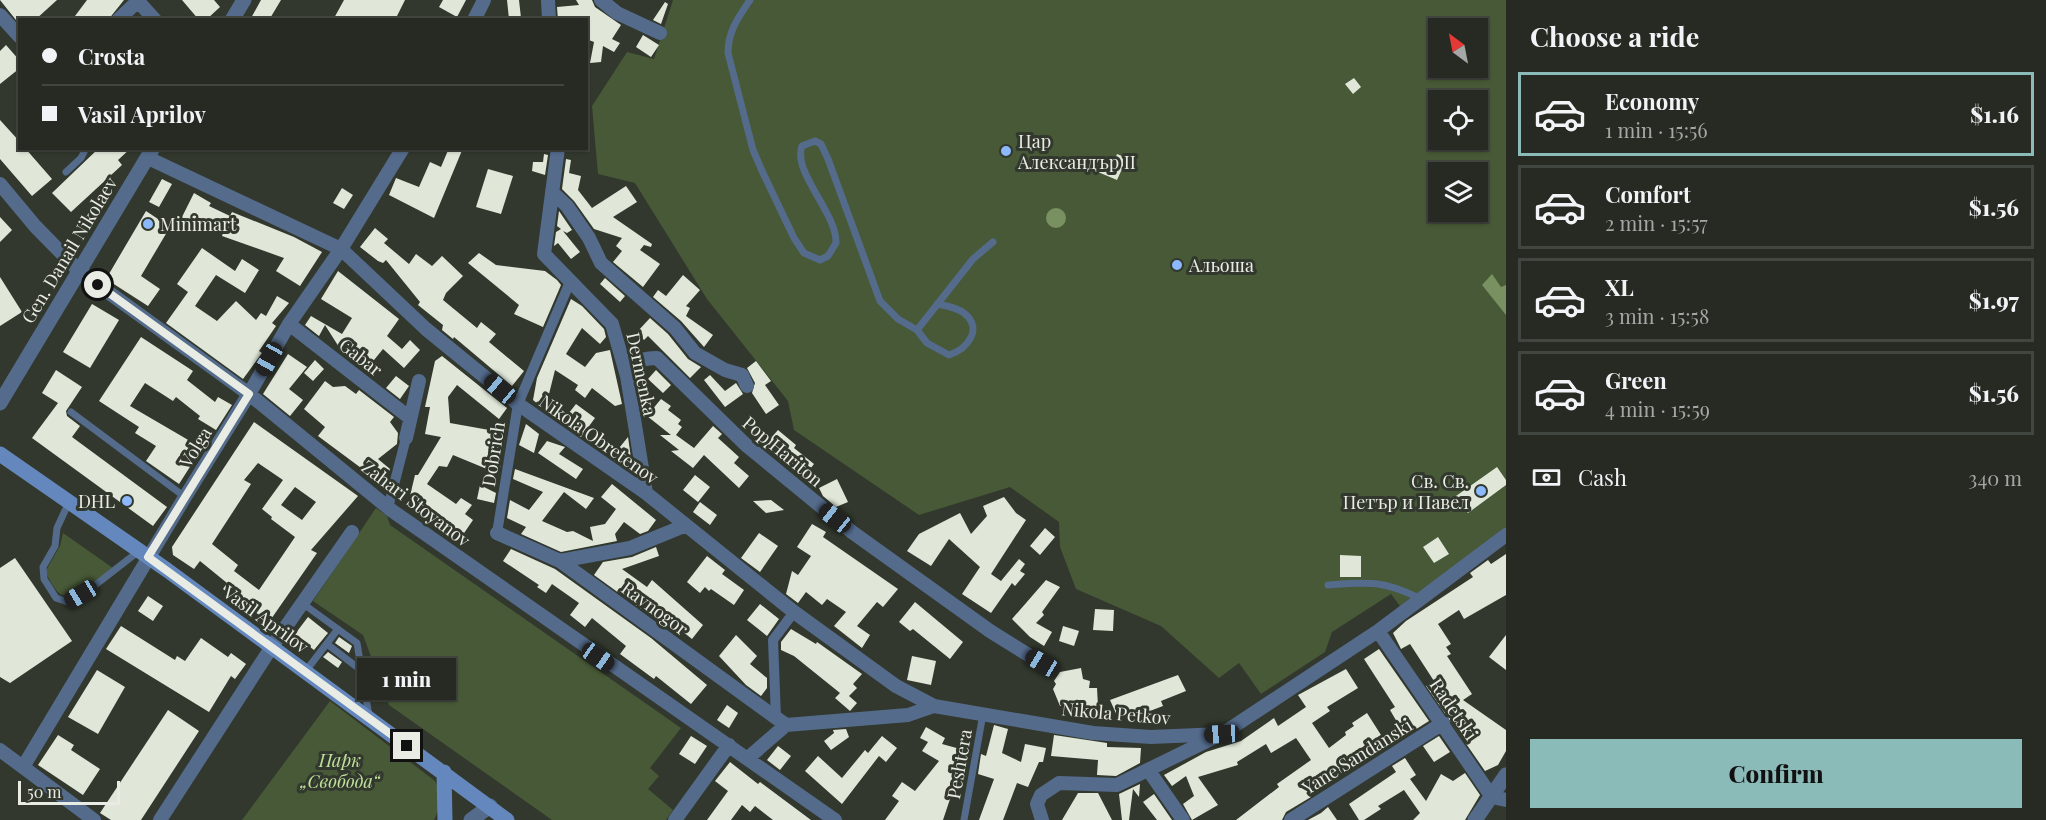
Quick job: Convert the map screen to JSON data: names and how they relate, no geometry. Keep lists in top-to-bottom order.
{
  "streets": {
    "main road": ["Vasil Aprilov"],
    "street": [
      "Gen. Danail Nikolaev",
      "Gabar",
      "Dermenka",
      "Nikola Obretenov",
      "Volga",
      "Pop Hariton",
      "Dobrich",
      "Zahari Stoyanov",
      "Ravnogor",
      "Radetski",
      "Nikola Petkov",
      "Yane Sandanski"
    ],
    "lane": ["Peshtera"]
  },
  "crossings": [
    ["Gen. Danail Nikolaev", "Nikola Obretenov"],
    ["Gen. Danail Nikolaev", "Zahari Stoyanov"],
    ["Gabar", "Volga"],
    ["Dermenka", "Nikola Obretenov"],
    ["Dermenka", "Pop Hariton"],
    ["Dermenka", "Dobrich"],
    ["Nikola Obretenov", "Volga"],
    ["Nikola Obretenov", "Dobrich"],
    ["Nikola Obretenov", "Nikola Petkov"],
    ["Volga", "Zahari Stoyanov"],
    ["Volga", "Vasil Aprilov"],
    ["Dobrich", "Ravnogor"],
    ["Ravnogor", "Nikola Petkov"],
    ["Radetski", "Yane Sandanski"],
    ["Nikola Petkov", "Peshtera"]
  ],
  "parks": ["Парк „Свобода“"],
  "places": [
    "Цар Александър II",
    "Minimart",
    "Альоша",
    "Св. Св. Петър и Павел",
    "DHL"
  ],
  "scale_bar": "50 m",
  "north": "top left",
  "page": {
    "heading": "Choose a ride",
    "banner": ["Crosta", "Vasil Aprilov"],
    "list": [
      {
        "name": "Economy",
        "note": "1 min · 15:56",
        "value": "$1.16"
      },
      {
        "name": "Comfort",
        "note": "2 min · 15:57",
        "value": "$1.56"
      },
      {
        "name": "XL",
        "note": "3 min · 15:58",
        "value": "$1.97"
      },
      {
        "name": "Green",
        "note": "4 min · 15:59",
        "value": "$1.56"
      }
    ],
    "pay": ["Cash", "340 m"],
    "bubble": "1 min",
    "buttons": "Confirm",
    "scale": "50 m"
  }
}
